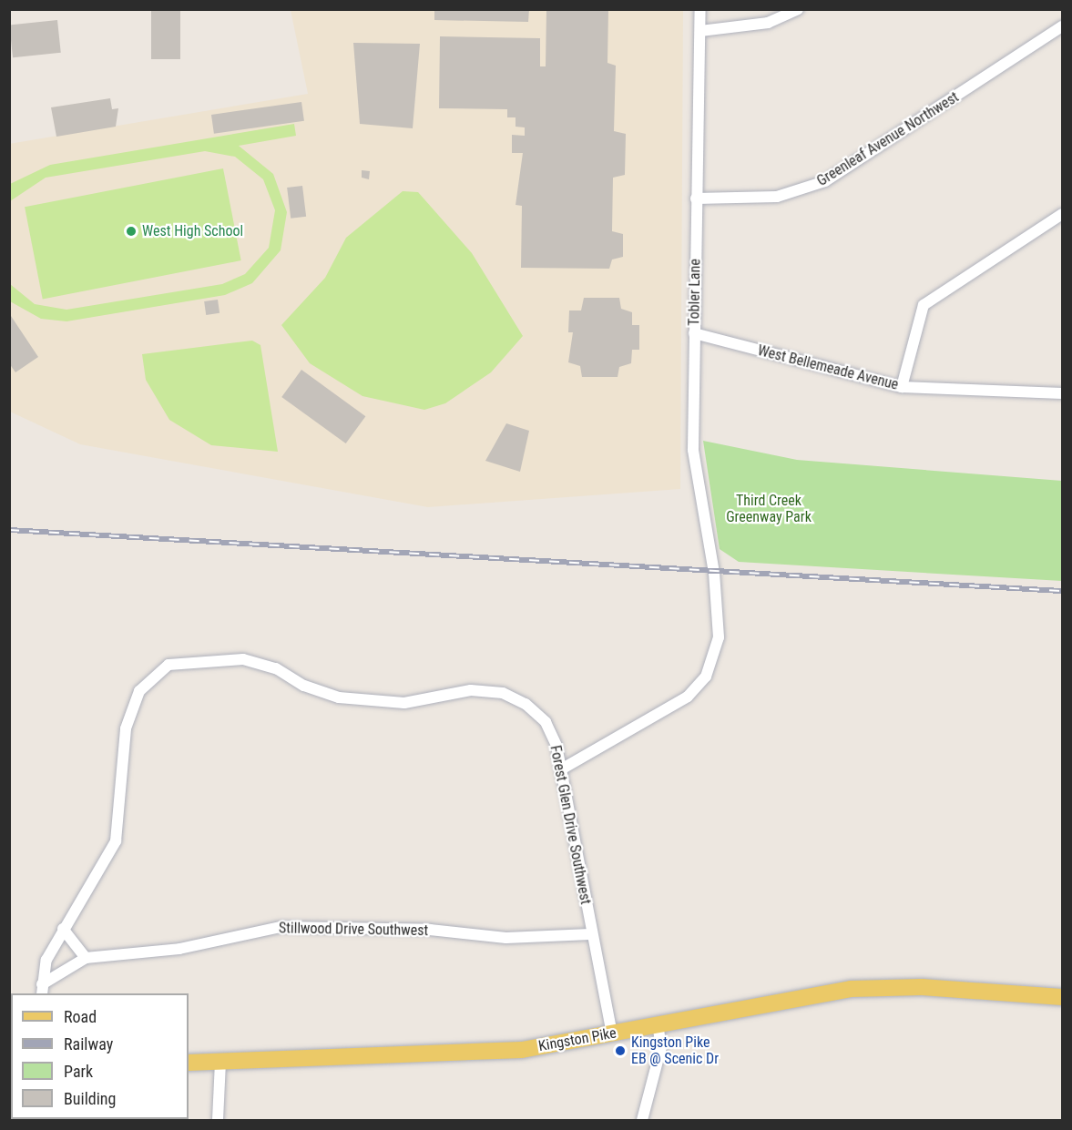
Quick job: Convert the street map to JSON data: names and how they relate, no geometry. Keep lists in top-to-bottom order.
{
  "streets": {
    "main road": ["Kingston Pike"],
    "street": [
      "Greenleaf Avenue Northwest",
      "Tobler Lane",
      "West Bellemeade Avenue",
      "Forest Glen Drive Southwest",
      "Stillwood Drive Southwest"
    ]
  },
  "crossings": [
    ["Greenleaf Avenue Northwest", "Tobler Lane"],
    ["Tobler Lane", "West Bellemeade Avenue"],
    ["Tobler Lane", "Forest Glen Drive Southwest"],
    ["Forest Glen Drive Southwest", "Stillwood Drive Southwest"],
    ["Forest Glen Drive Southwest", "Kingston Pike"]
  ],
  "parks": ["Third Creek Greenway Park"],
  "places": ["West High School", "Kingston Pike EB @ Scenic Dr"],
  "legend": [
    "Road",
    "Railway",
    "Park",
    "Building"
  ]
}
